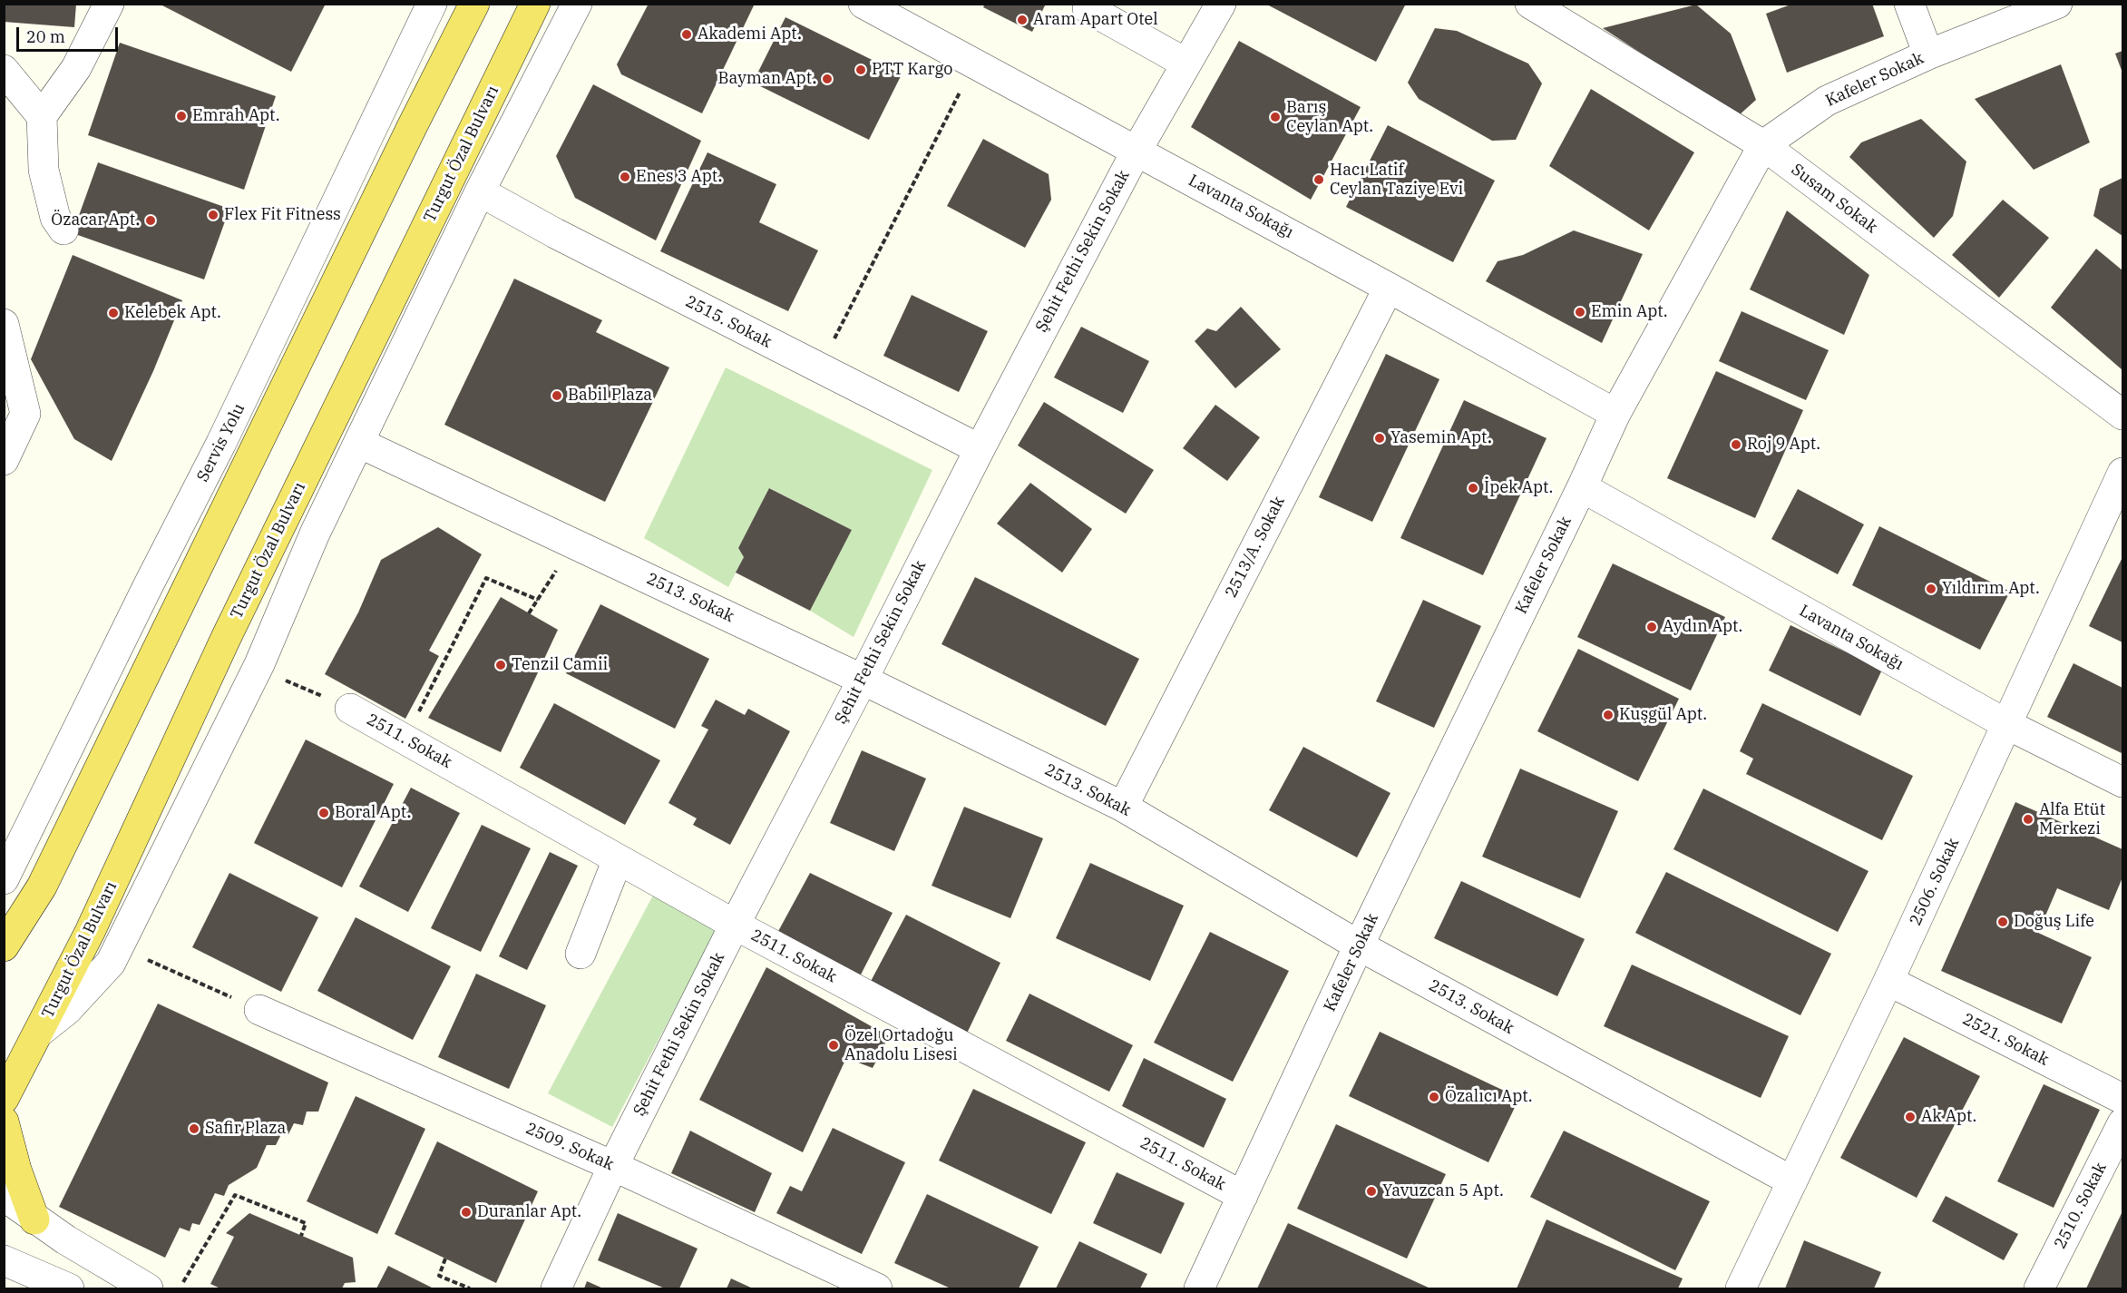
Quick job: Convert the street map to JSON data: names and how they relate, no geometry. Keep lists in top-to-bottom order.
{
  "streets": {
    "main road": ["Turgut Özal Bulvarı"],
    "street": [
      "Kafeler Sokak",
      "Susam Sokak",
      "Lavanta Sokağı",
      "Şehit Fethi Sekin Sokak",
      "2515. Sokak",
      "Servis Yolu",
      "2513/A. Sokak",
      "2513. Sokak",
      "2511. Sokak",
      "2506. Sokak",
      "2521. Sokak",
      "2509. Sokak",
      "2510. Sokak"
    ]
  },
  "crossings": [
    ["Kafeler Sokak", "Susam Sokak"],
    ["Kafeler Sokak", "Lavanta Sokağı"],
    ["Kafeler Sokak", "2513. Sokak"],
    ["Kafeler Sokak", "2511. Sokak"],
    ["Lavanta Sokağı", "Şehit Fethi Sekin Sokak"],
    ["Lavanta Sokağı", "2513/A. Sokak"],
    ["Lavanta Sokağı", "2506. Sokak"],
    ["Şehit Fethi Sekin Sokak", "2515. Sokak"],
    ["Şehit Fethi Sekin Sokak", "2513. Sokak"],
    ["Şehit Fethi Sekin Sokak", "2511. Sokak"],
    ["Şehit Fethi Sekin Sokak", "2509. Sokak"],
    ["2513/A. Sokak", "2513. Sokak"],
    ["2513. Sokak", "2506. Sokak"],
    ["2506. Sokak", "2521. Sokak"]
  ],
  "places": [
    "Aram Apart Otel",
    "Akademi Apt.",
    "PTT Kargo",
    "Bayman Apt.",
    "Emrah Apt.",
    "Barış Ceylan Apt.",
    "Enes 3 Apt.",
    "Hacı Latif Ceylan Taziye Evi",
    "Flex Fit Fitness",
    "Özacar Apt.",
    "Emin Apt.",
    "Kelebek Apt.",
    "Babil Plaza",
    "Yasemin Apt.",
    "Roj 9 Apt.",
    "İpek Apt.",
    "Yıldırım Apt.",
    "Aydın Apt.",
    "Tenzil Camii",
    "Kuşgül Apt.",
    "Boral Apt.",
    "Alfa Etüt Merkezi",
    "Doğuş Life",
    "Özel Ortadoğu Anadolu Lisesi",
    "Özalıcı Apt.",
    "Ak Apt.",
    "Safir Plaza",
    "Yavuzcan 5 Apt.",
    "Duranlar Apt."
  ],
  "scale_bar": "20 m"
}
